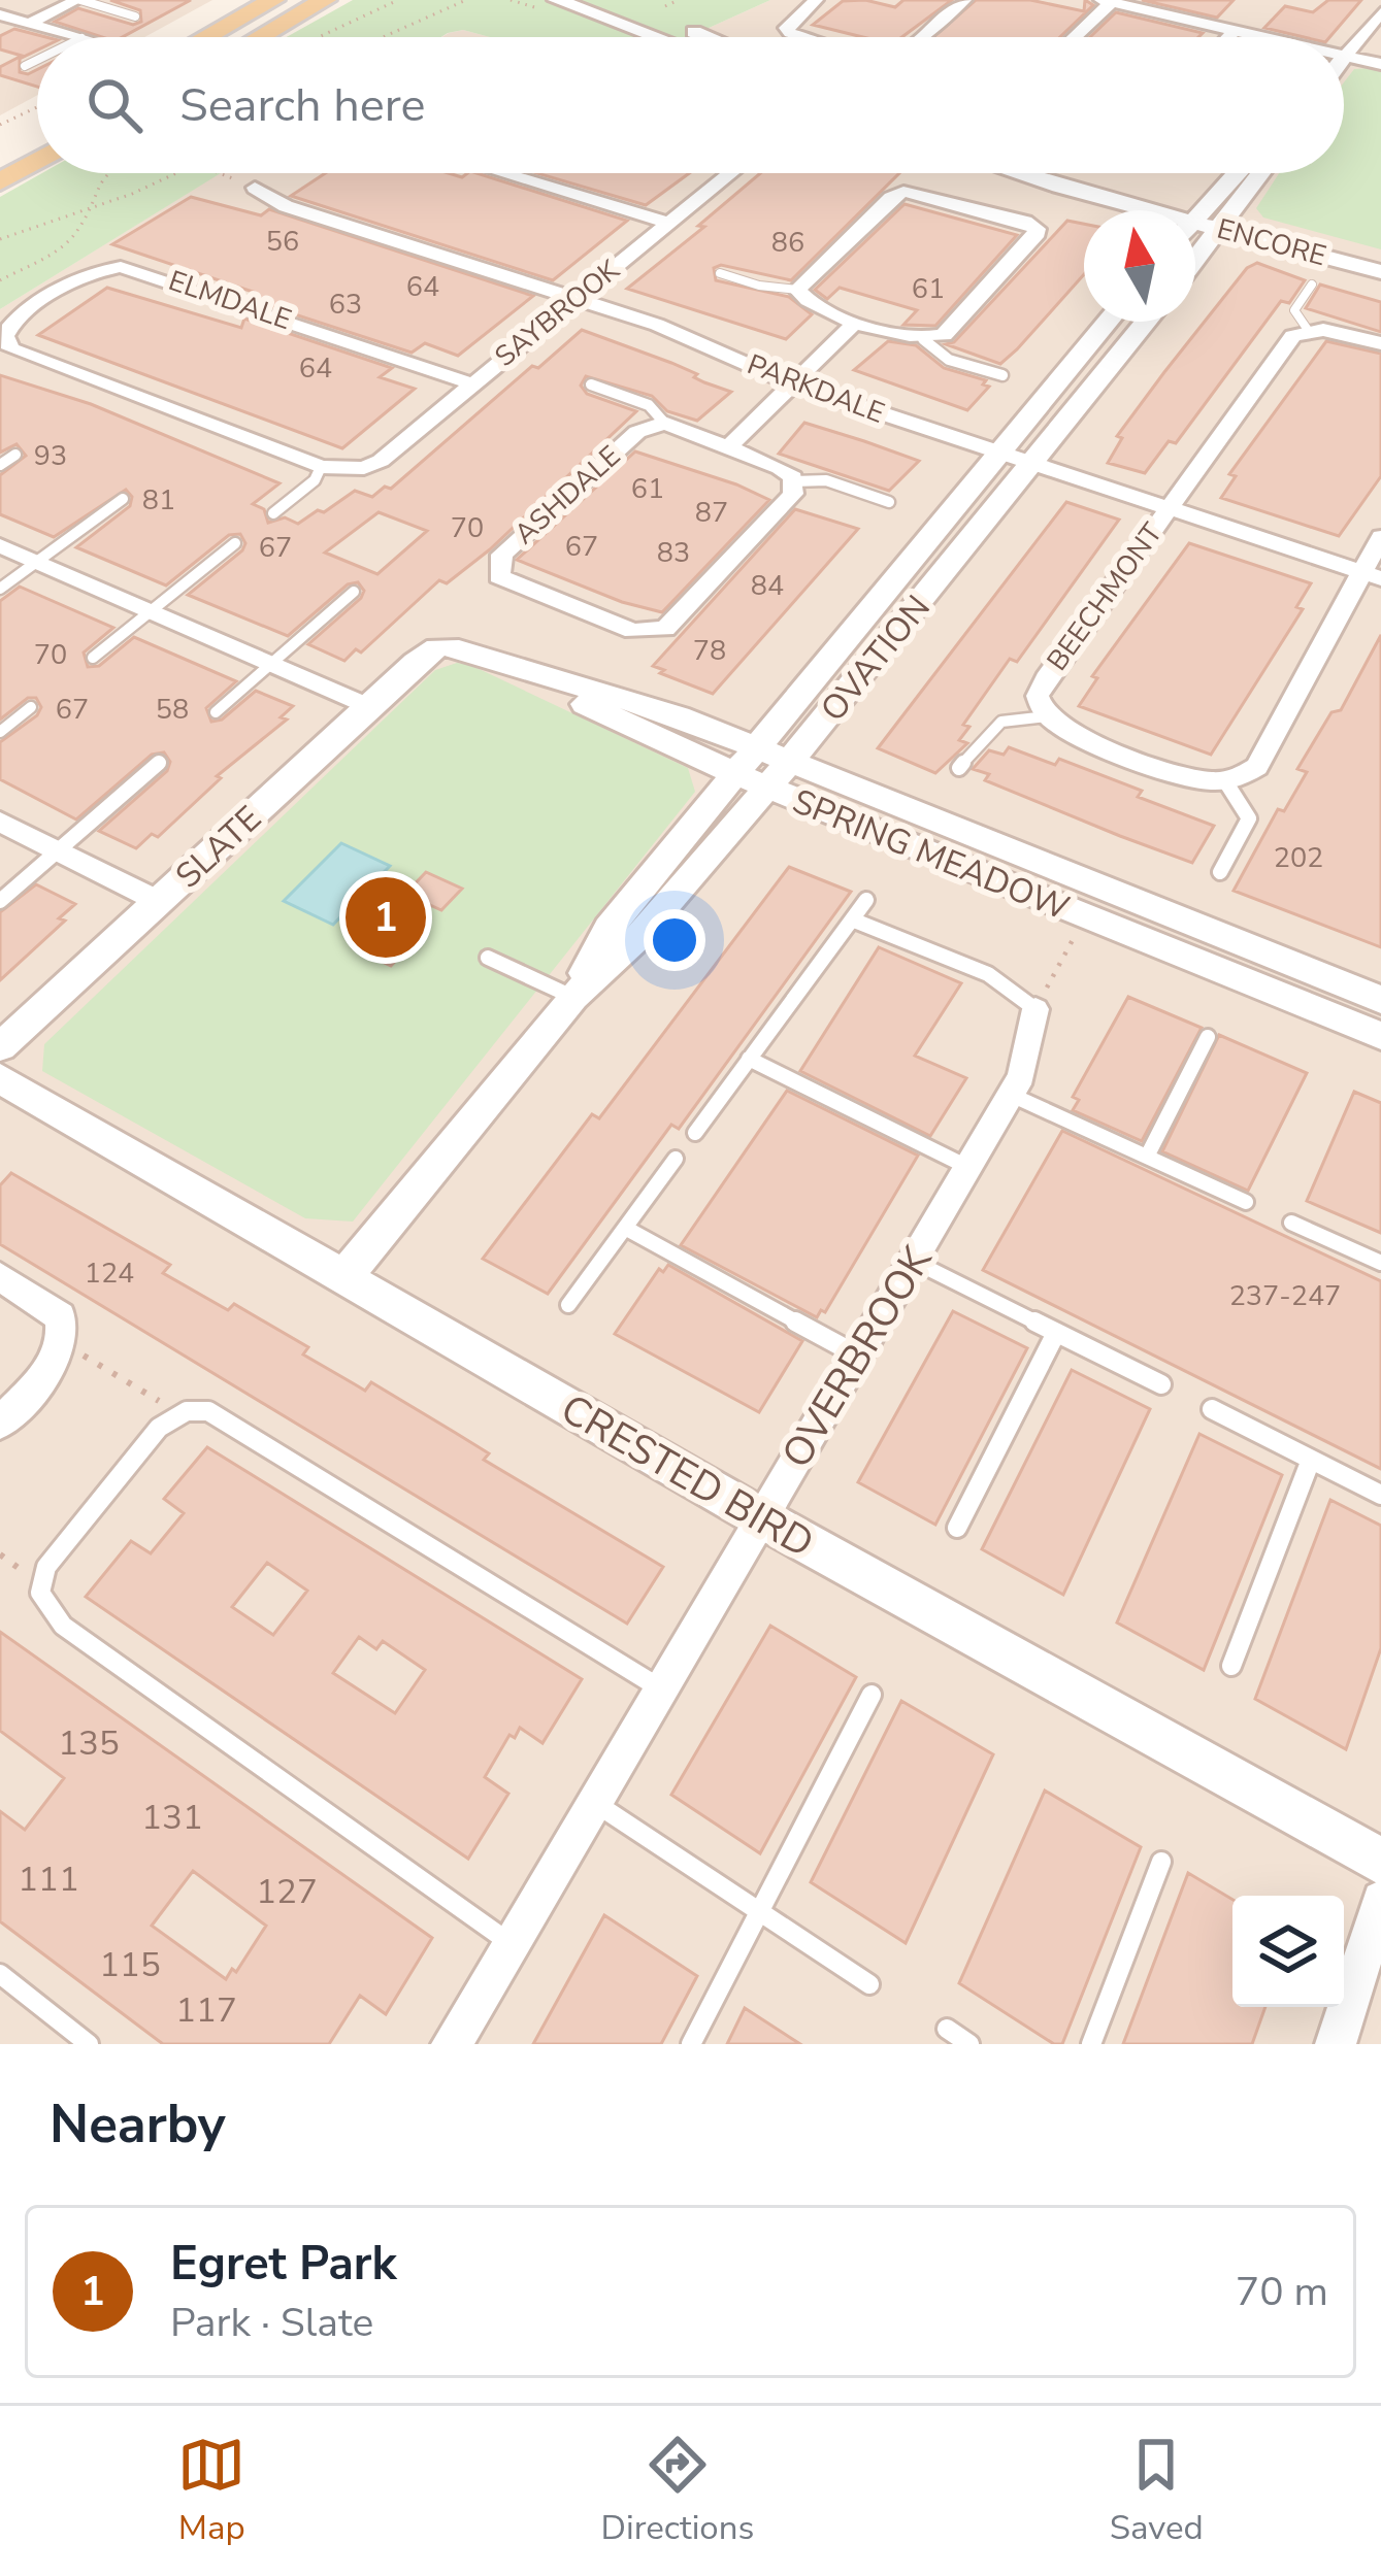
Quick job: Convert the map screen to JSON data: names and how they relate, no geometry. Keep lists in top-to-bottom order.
{
  "streets": {
    "street": [
      "ENCORE",
      "ELMDALE",
      "SAYBROOK",
      "PARKDALE",
      "ASHDALE",
      "BEECHMONT",
      "OVATION",
      "SLATE",
      "SPRING MEADOW",
      "OVERBROOK",
      "CRESTED BIRD"
    ]
  },
  "crossings": [
    ["ELMDALE", "SAYBROOK"],
    ["SAYBROOK", "PARKDALE"],
    ["PARKDALE", "BEECHMONT"],
    ["PARKDALE", "OVATION"],
    ["OVATION", "SPRING MEADOW"],
    ["OVATION", "CRESTED BIRD"],
    ["SLATE", "SPRING MEADOW"],
    ["OVERBROOK", "CRESTED BIRD"]
  ],
  "house_numbers": [
    "56",
    "86",
    "64",
    "61",
    "63",
    "64",
    "93",
    "61",
    "81",
    "87",
    "70",
    "67",
    "67",
    "83",
    "84",
    "78",
    "70",
    "67",
    "58",
    "202",
    "124",
    "237-247",
    "135",
    "131",
    "111",
    "127",
    "115",
    "117"
  ],
  "north": "top",
  "page": {
    "search": "Search here",
    "pins": "1",
    "heading": "Nearby",
    "list": [
      {
        "mark": "1",
        "name": "Egret Park",
        "note": "Park · Slate",
        "value": "70 m"
      }
    ],
    "nav": ["Map", "Directions", "Saved"]
  }
}
